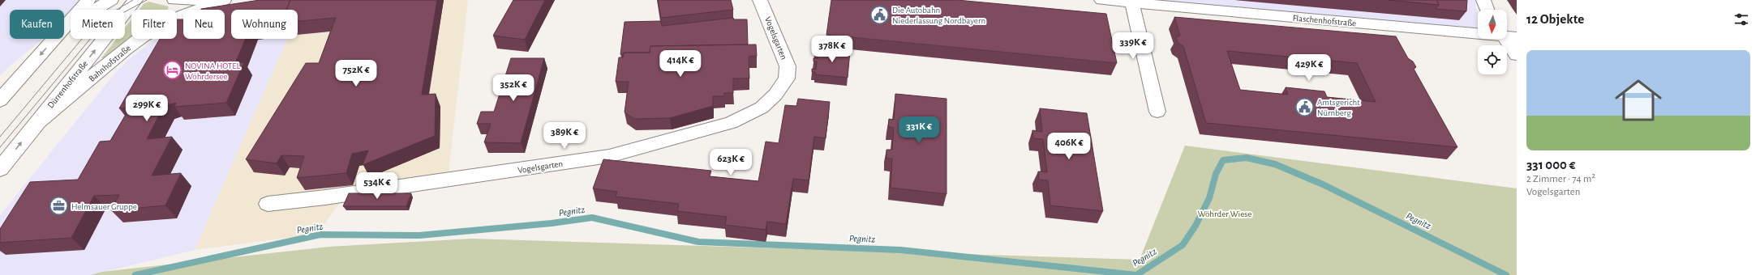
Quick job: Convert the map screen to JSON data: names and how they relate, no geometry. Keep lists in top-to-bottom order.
{
  "streets": {
    "main road": ["Bahnhofstraße", "Dürrenhofstraße"],
    "street": ["Flaschenhofstraße", "Vogelsgarten"]
  },
  "crossings": [
    ["Bahnhofstraße", "Dürrenhofstraße"]
  ],
  "water": ["Pegnitz"],
  "parks": ["Wöhrder Wiese"],
  "places": {
    "public building": ["Die Autobahn Niederlassung Nordbayern", "Amtsgericht Nürnberg"],
    "hotel": ["NOVINA HOTEL Wöhrdersee"],
    "office": ["Helmsauer Gruppe"]
  },
  "north": "bottom",
  "page": {
    "heading": "12 Objekte",
    "chip": [
      "Kaufen",
      "Mieten",
      "Filter",
      "Neu",
      "Wohnung"
    ],
    "price": [
      "339K €",
      "378K €",
      "414K €",
      "429K €",
      "752K €",
      "352K €",
      "299K €",
      "331K €",
      "389K €",
      "406K €",
      "623K €",
      "534K €"
    ],
    "list": [
      {
        "name": "331 000 €",
        "note": "2 Zimmer · 74 m² · Vogelsgarten"
      }
    ]
  }
}
